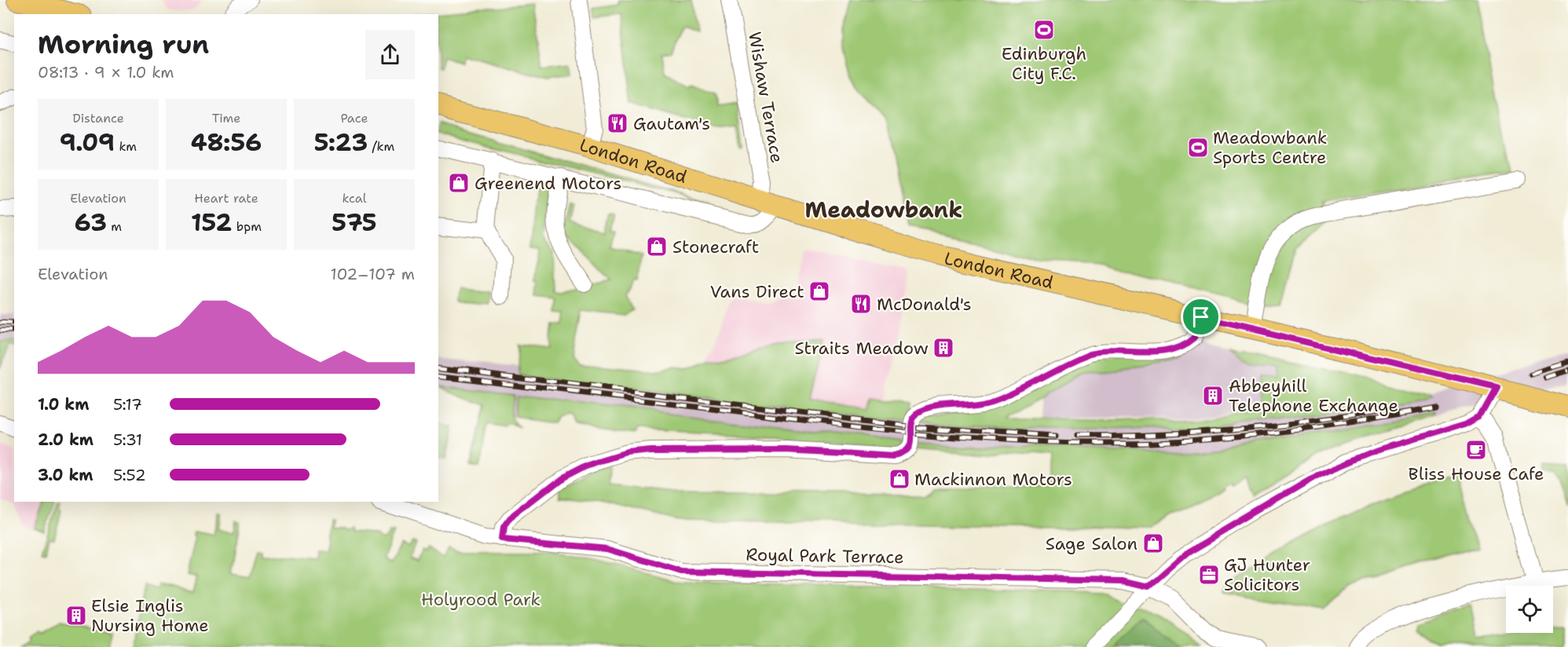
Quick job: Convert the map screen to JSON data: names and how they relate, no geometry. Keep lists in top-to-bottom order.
{
  "streets": {
    "main road": ["London Road"],
    "street": ["Wishaw Terrace", "Royal Park Terrace"]
  },
  "crossings": [
    ["Wishaw Terrace", "London Road"]
  ],
  "districts": ["Meadowbank"],
  "parks": ["Holyrood Park"],
  "places": {
    "sports": ["Edinburgh City F.C.", "Meadowbank Sports Centre"],
    "restaurant": ["Gautam's", "McDonald's"],
    "shop": [
      "Greenend Motors",
      "Stonecraft",
      "Vans Direct",
      "Mackinnon Motors",
      "Sage Salon"
    ],
    "building": ["Straits Meadow", "Abbeyhill Telephone Exchange", "Elsie Inglis Nursing Home"],
    "cafe": ["Bliss House Cafe"],
    "office": ["GJ Hunter Solicitors"]
  },
  "page": {
    "heading": ["Morning run", "08:13 · 9 × 1.0 km"],
    "stats": [
      ["Distance", "9.09 km"],
      ["Time", "48:56"],
      ["Pace", "5:23 /km"],
      ["Elevation", "63 m"],
      ["Heart rate", "152 bpm"],
      ["kcal", "575"]
    ],
    "chart": ["Elevation", "102–107 m"],
    "list": [
      {
        "name": "1.0 km",
        "note": "5:17"
      },
      {
        "name": "2.0 km",
        "note": "5:31"
      },
      {
        "name": "3.0 km",
        "note": "5:52"
      }
    ]
  }
}
